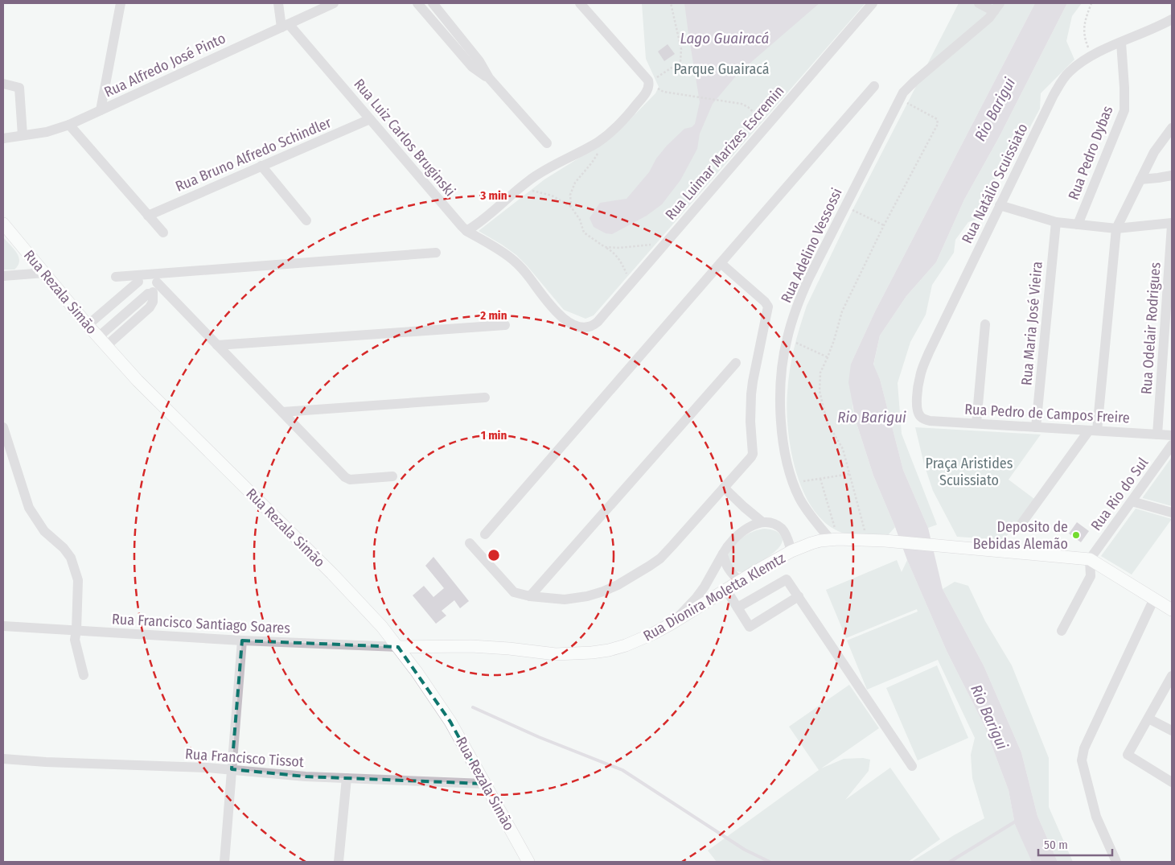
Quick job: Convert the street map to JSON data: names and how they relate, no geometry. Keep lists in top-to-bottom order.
{
  "streets": {
    "main road": ["Rua Rezala Simão", "Rua Dionira Moletta Klemtz"],
    "street": [
      "Rua Alfredo José Pinto",
      "Rua Luiz Carlos Bruginski",
      "Rua Luimar Marizes Escremin",
      "Rua Pedro Dybas",
      "Rua Bruno Alfredo Schindler",
      "Rua Natálio Scuissiato",
      "Rua Adelino Vessossi",
      "Rua Maria José Vieira",
      "Rua Odelair Rodrigues",
      "Rua Pedro de Campos Freire",
      "Rua Rio do Sul",
      "Rua Francisco Santiago Soares",
      "Rua Francisco Tissot"
    ]
  },
  "crossings": [
    ["Rua Alfredo José Pinto", "Rua Luiz Carlos Bruginski"],
    ["Rua Luiz Carlos Bruginski", "Rua Luimar Marizes Escremin"],
    ["Rua Luiz Carlos Bruginski", "Rua Bruno Alfredo Schindler"],
    ["Rua Pedro Dybas", "Rua Natálio Scuissiato"],
    ["Rua Natálio Scuissiato", "Rua Pedro de Campos Freire"],
    ["Rua Adelino Vessossi", "Rua Dionira Moletta Klemtz"],
    ["Rua Rezala Simão", "Rua Dionira Moletta Klemtz"],
    ["Rua Rezala Simão", "Rua Francisco Santiago Soares"],
    ["Rua Rezala Simão", "Rua Francisco Tissot"],
    ["Rua Maria José Vieira", "Rua Pedro de Campos Freire"],
    ["Rua Odelair Rodrigues", "Rua Pedro de Campos Freire"],
    ["Rua Rio do Sul", "Rua Dionira Moletta Klemtz"],
    ["Rua Dionira Moletta Klemtz", "Rua Francisco Santiago Soares"]
  ],
  "water": ["Lago Guairacá", "Rio Barigui"],
  "parks": ["Parque Guairacá", "Praça Aristides Scuissiato"],
  "places": ["Deposito de Bebidas Alemão"],
  "scale_bar": "50 m",
  "rings": ["3 min", "2 min", "1 min"]
}
